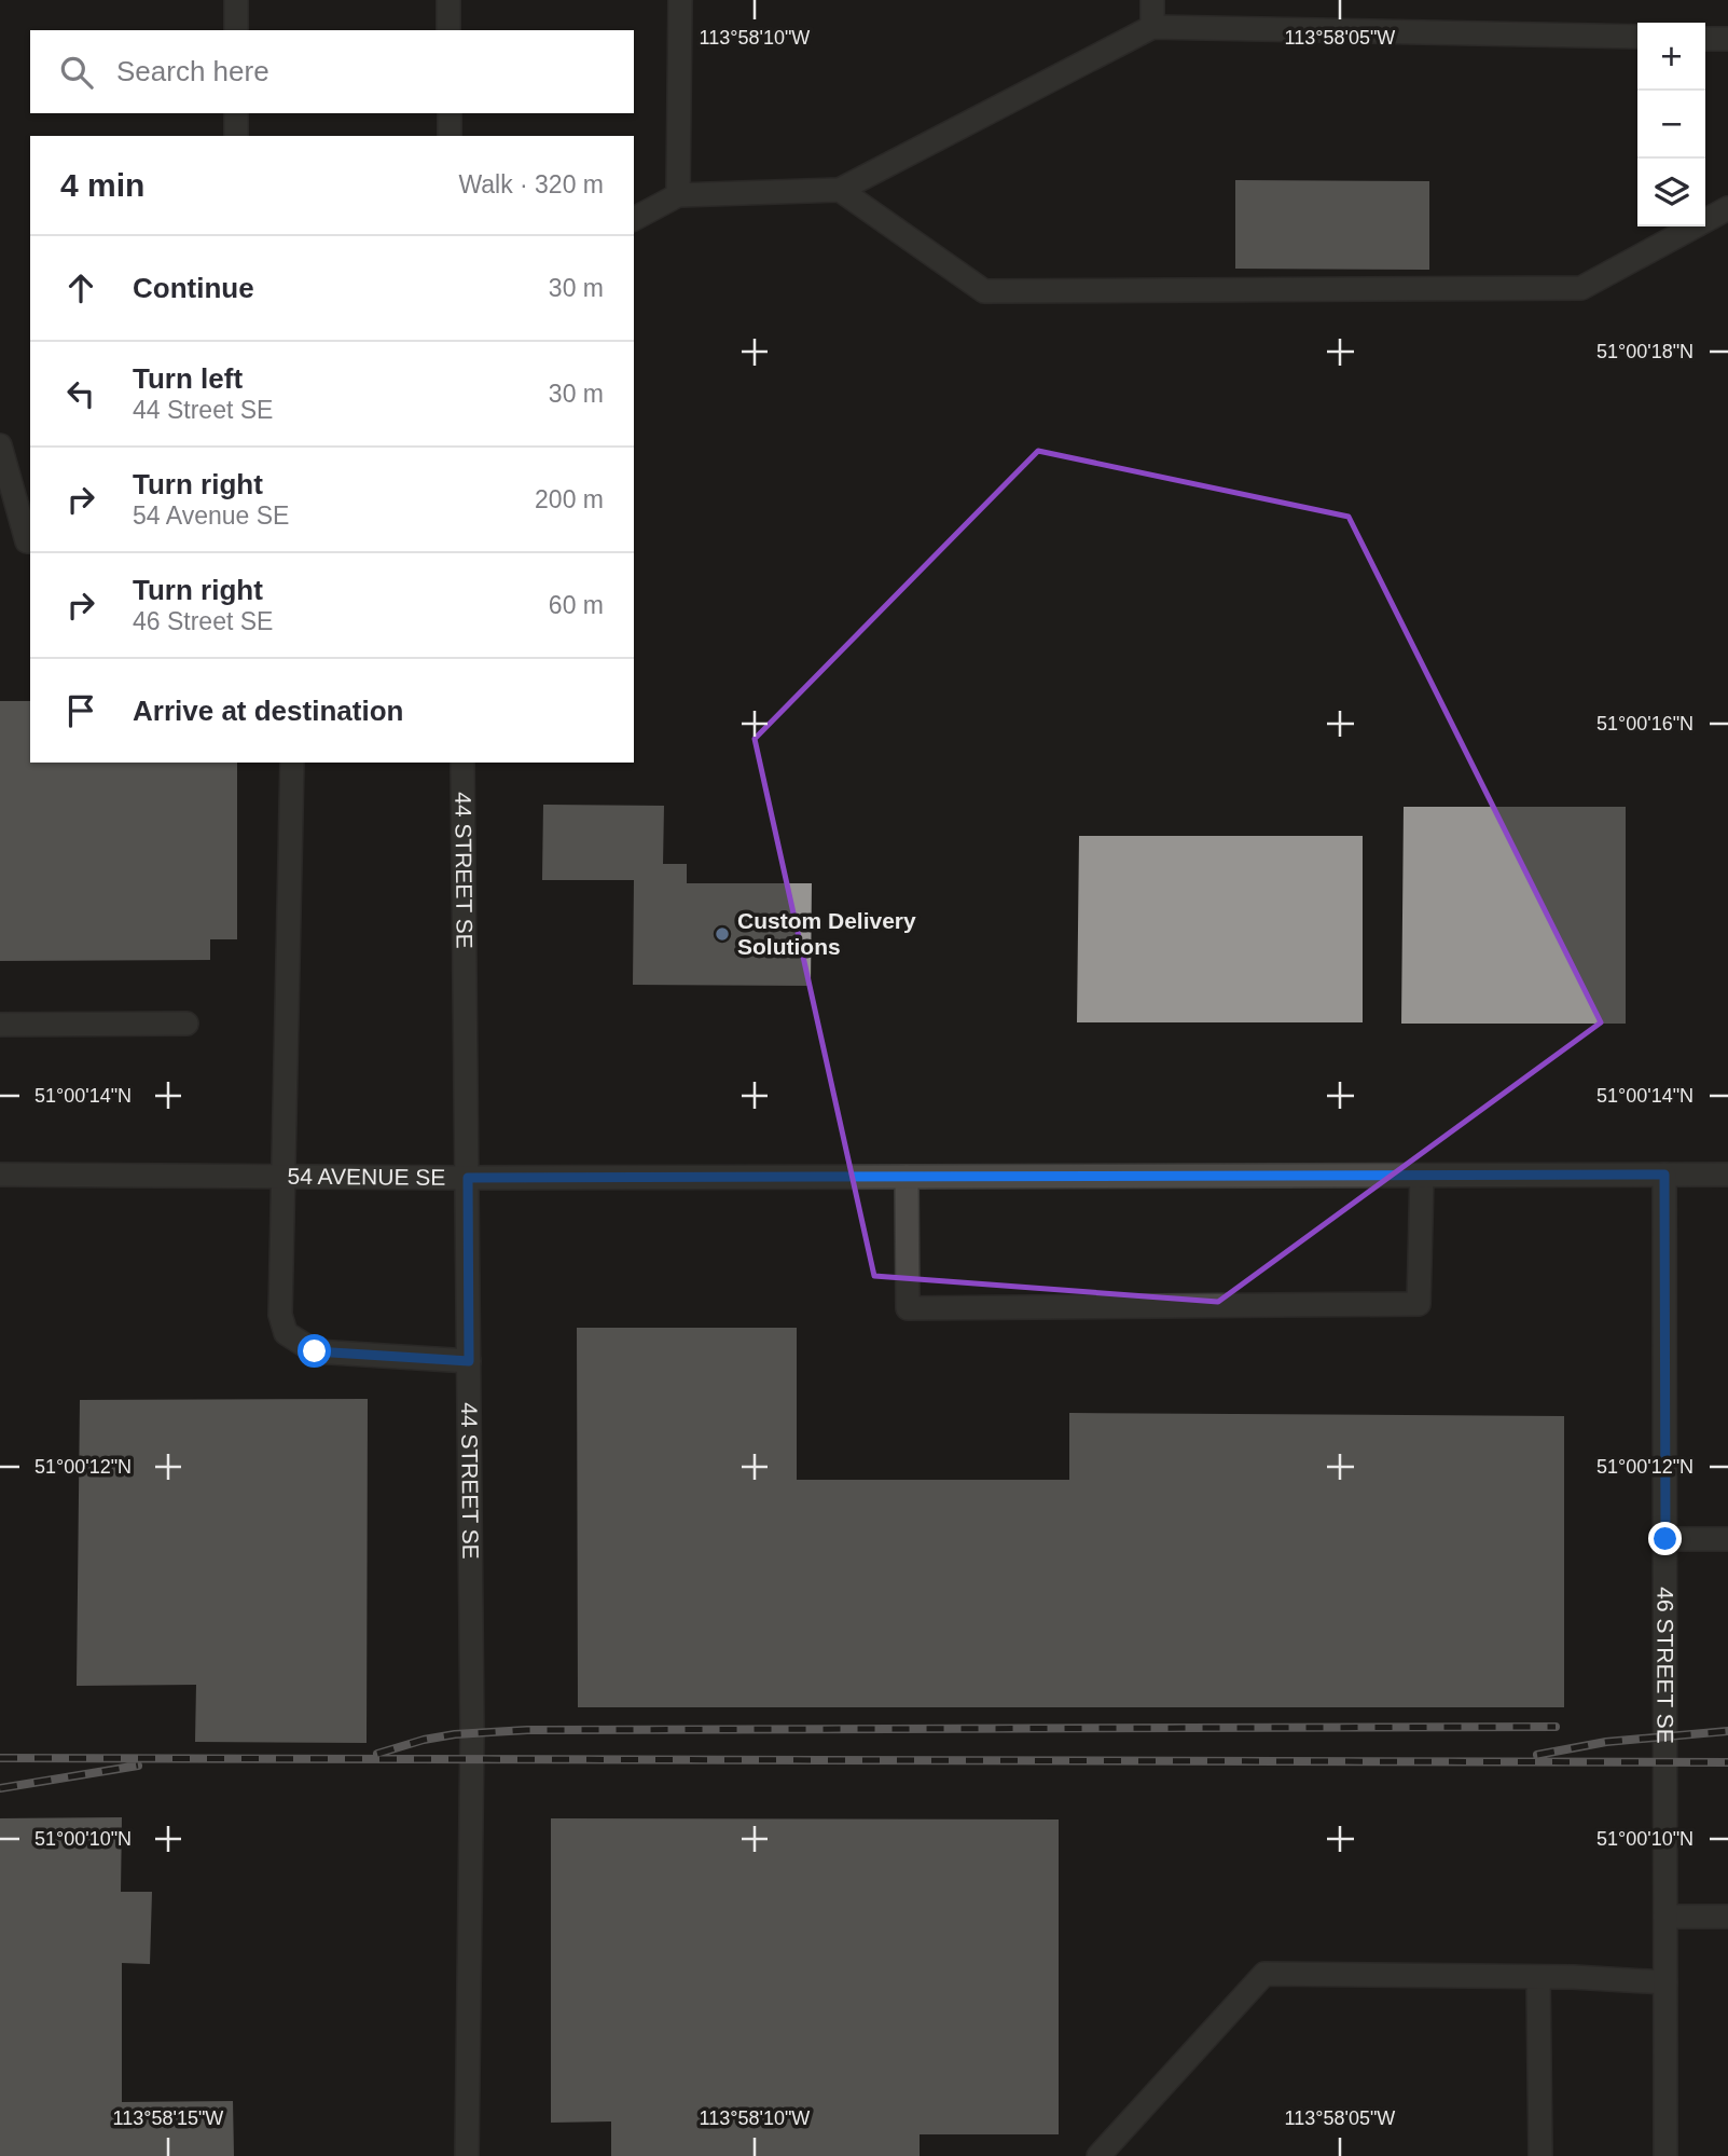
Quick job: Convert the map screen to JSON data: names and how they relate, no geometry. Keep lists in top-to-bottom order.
{
  "streets": {
    "street": ["44 STREET SE", "54 AVENUE SE", "46 STREET SE"]
  },
  "crossings": [
    ["44 STREET SE", "54 AVENUE SE"],
    ["54 AVENUE SE", "46 STREET SE"]
  ],
  "places": ["Custom Delivery Solutions"],
  "page": {
    "map_buttons": ["+", "−"],
    "search": "Search here",
    "heading": ["4 min", "Walk · 320 m"],
    "list": [
      ["Continue", "30 m"],
      ["Turn left", "44 Street SE", "30 m"],
      ["Turn right", "54 Avenue SE", "200 m"],
      ["Turn right", "46 Street SE", "60 m"],
      "Arrive at destination"
    ]
  },
  "coordinates": [
    "113°58'10\"W",
    "113°58'05\"W",
    "51°00'18\"N",
    "51°00'16\"N",
    "51°00'14\"N",
    "51°00'12\"N",
    "51°00'10\"N",
    "113°58'15\"W"
  ]
}
